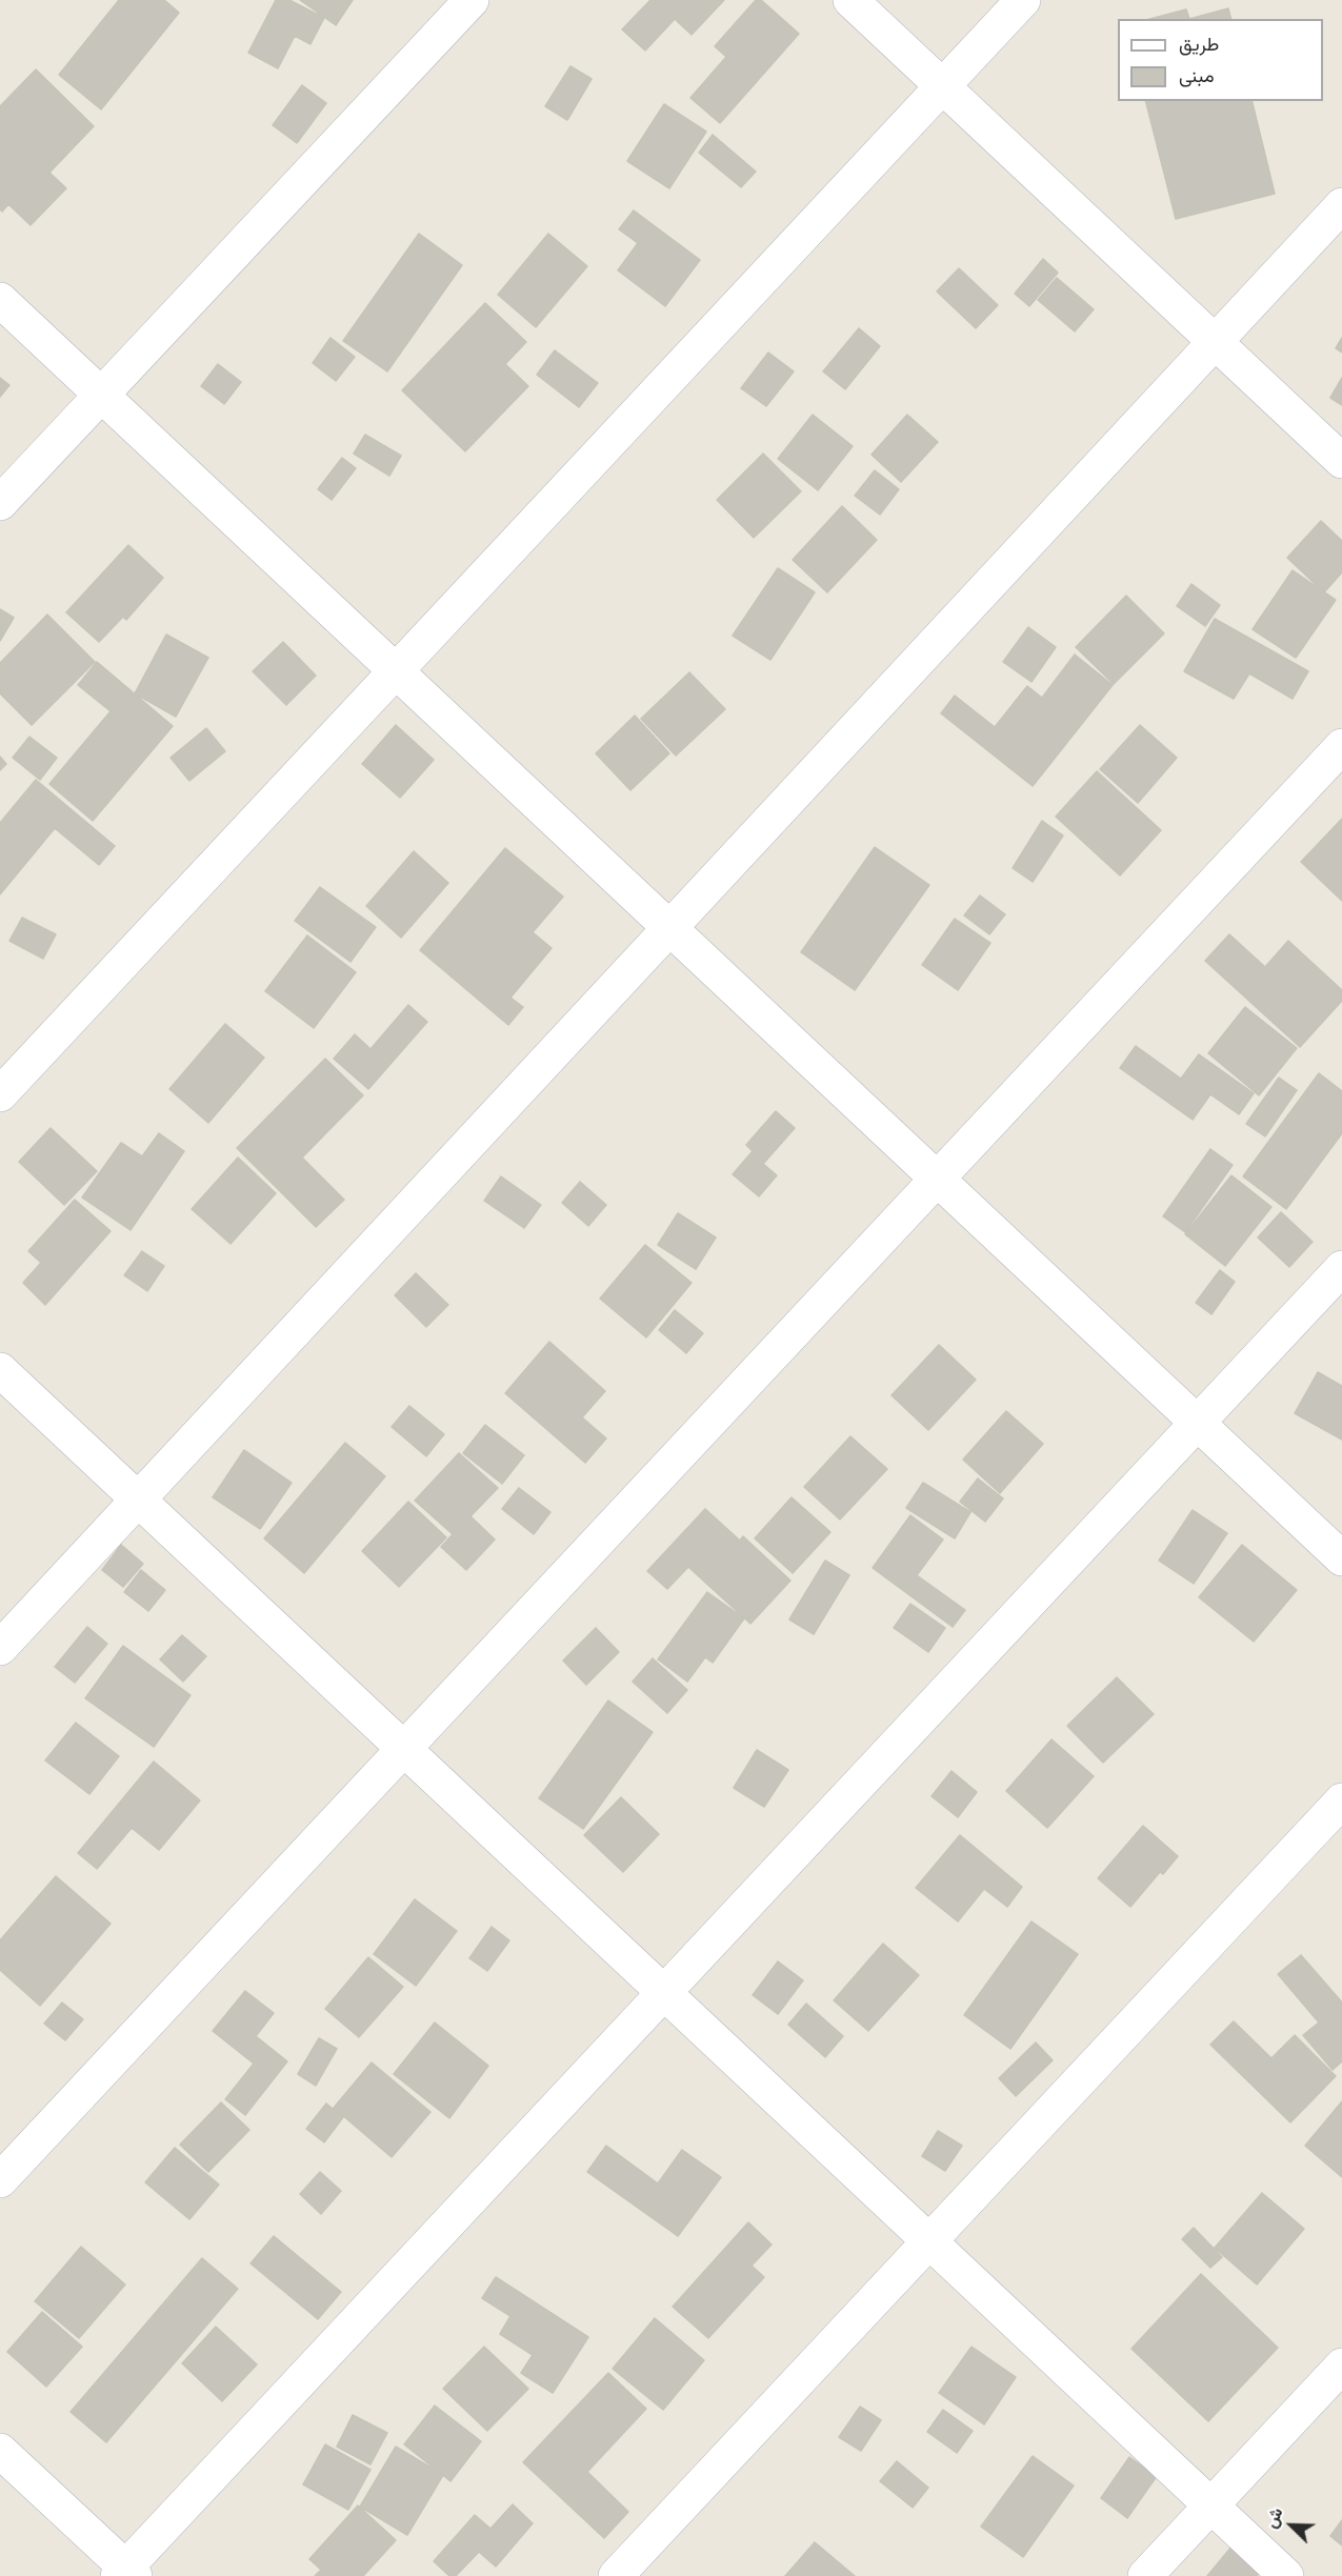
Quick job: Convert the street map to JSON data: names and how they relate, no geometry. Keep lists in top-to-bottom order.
{
  "legend": ["طريق", "مبنى"],
  "north": "top left"
}
